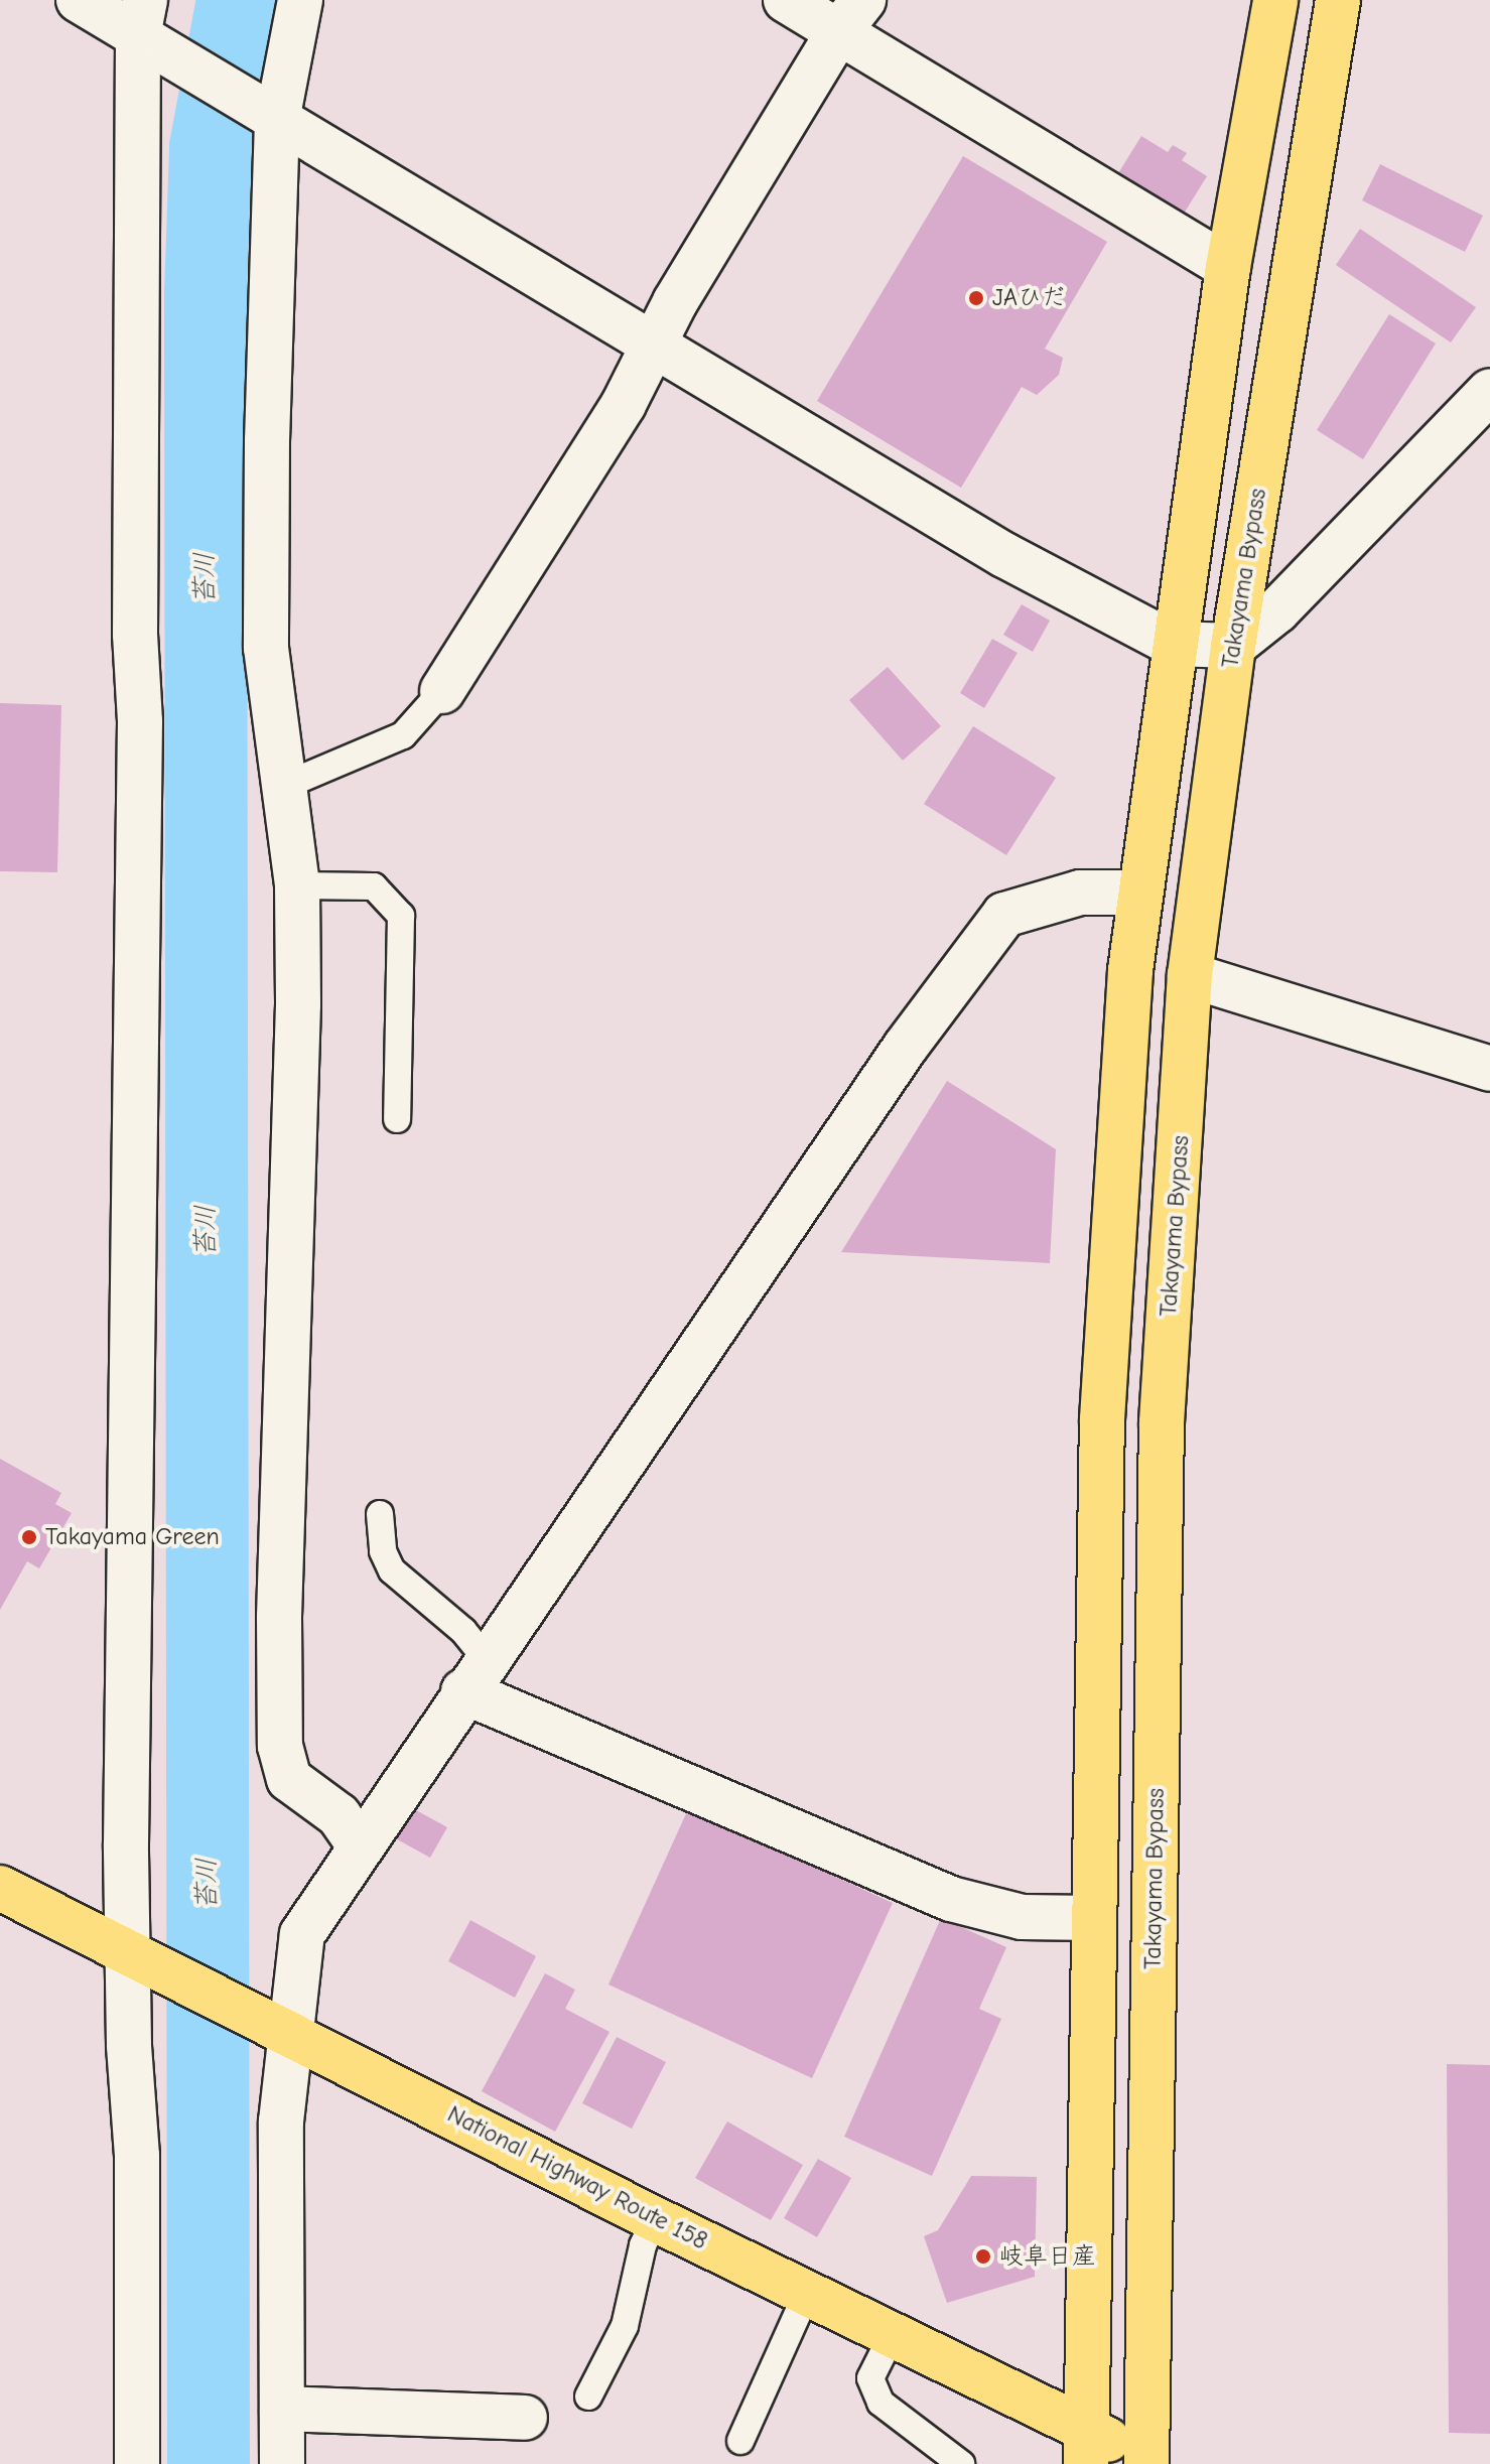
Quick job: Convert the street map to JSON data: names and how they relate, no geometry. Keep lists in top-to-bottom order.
{
  "streets": {
    "highway": ["Takayama Bypass", "National Highway Route 158"]
  },
  "crossings": [
    ["Takayama Bypass", "National Highway Route 158"]
  ],
  "water": ["苔川"],
  "places": ["JAひだ", "Takayama Green", "岐阜日産"]
}
